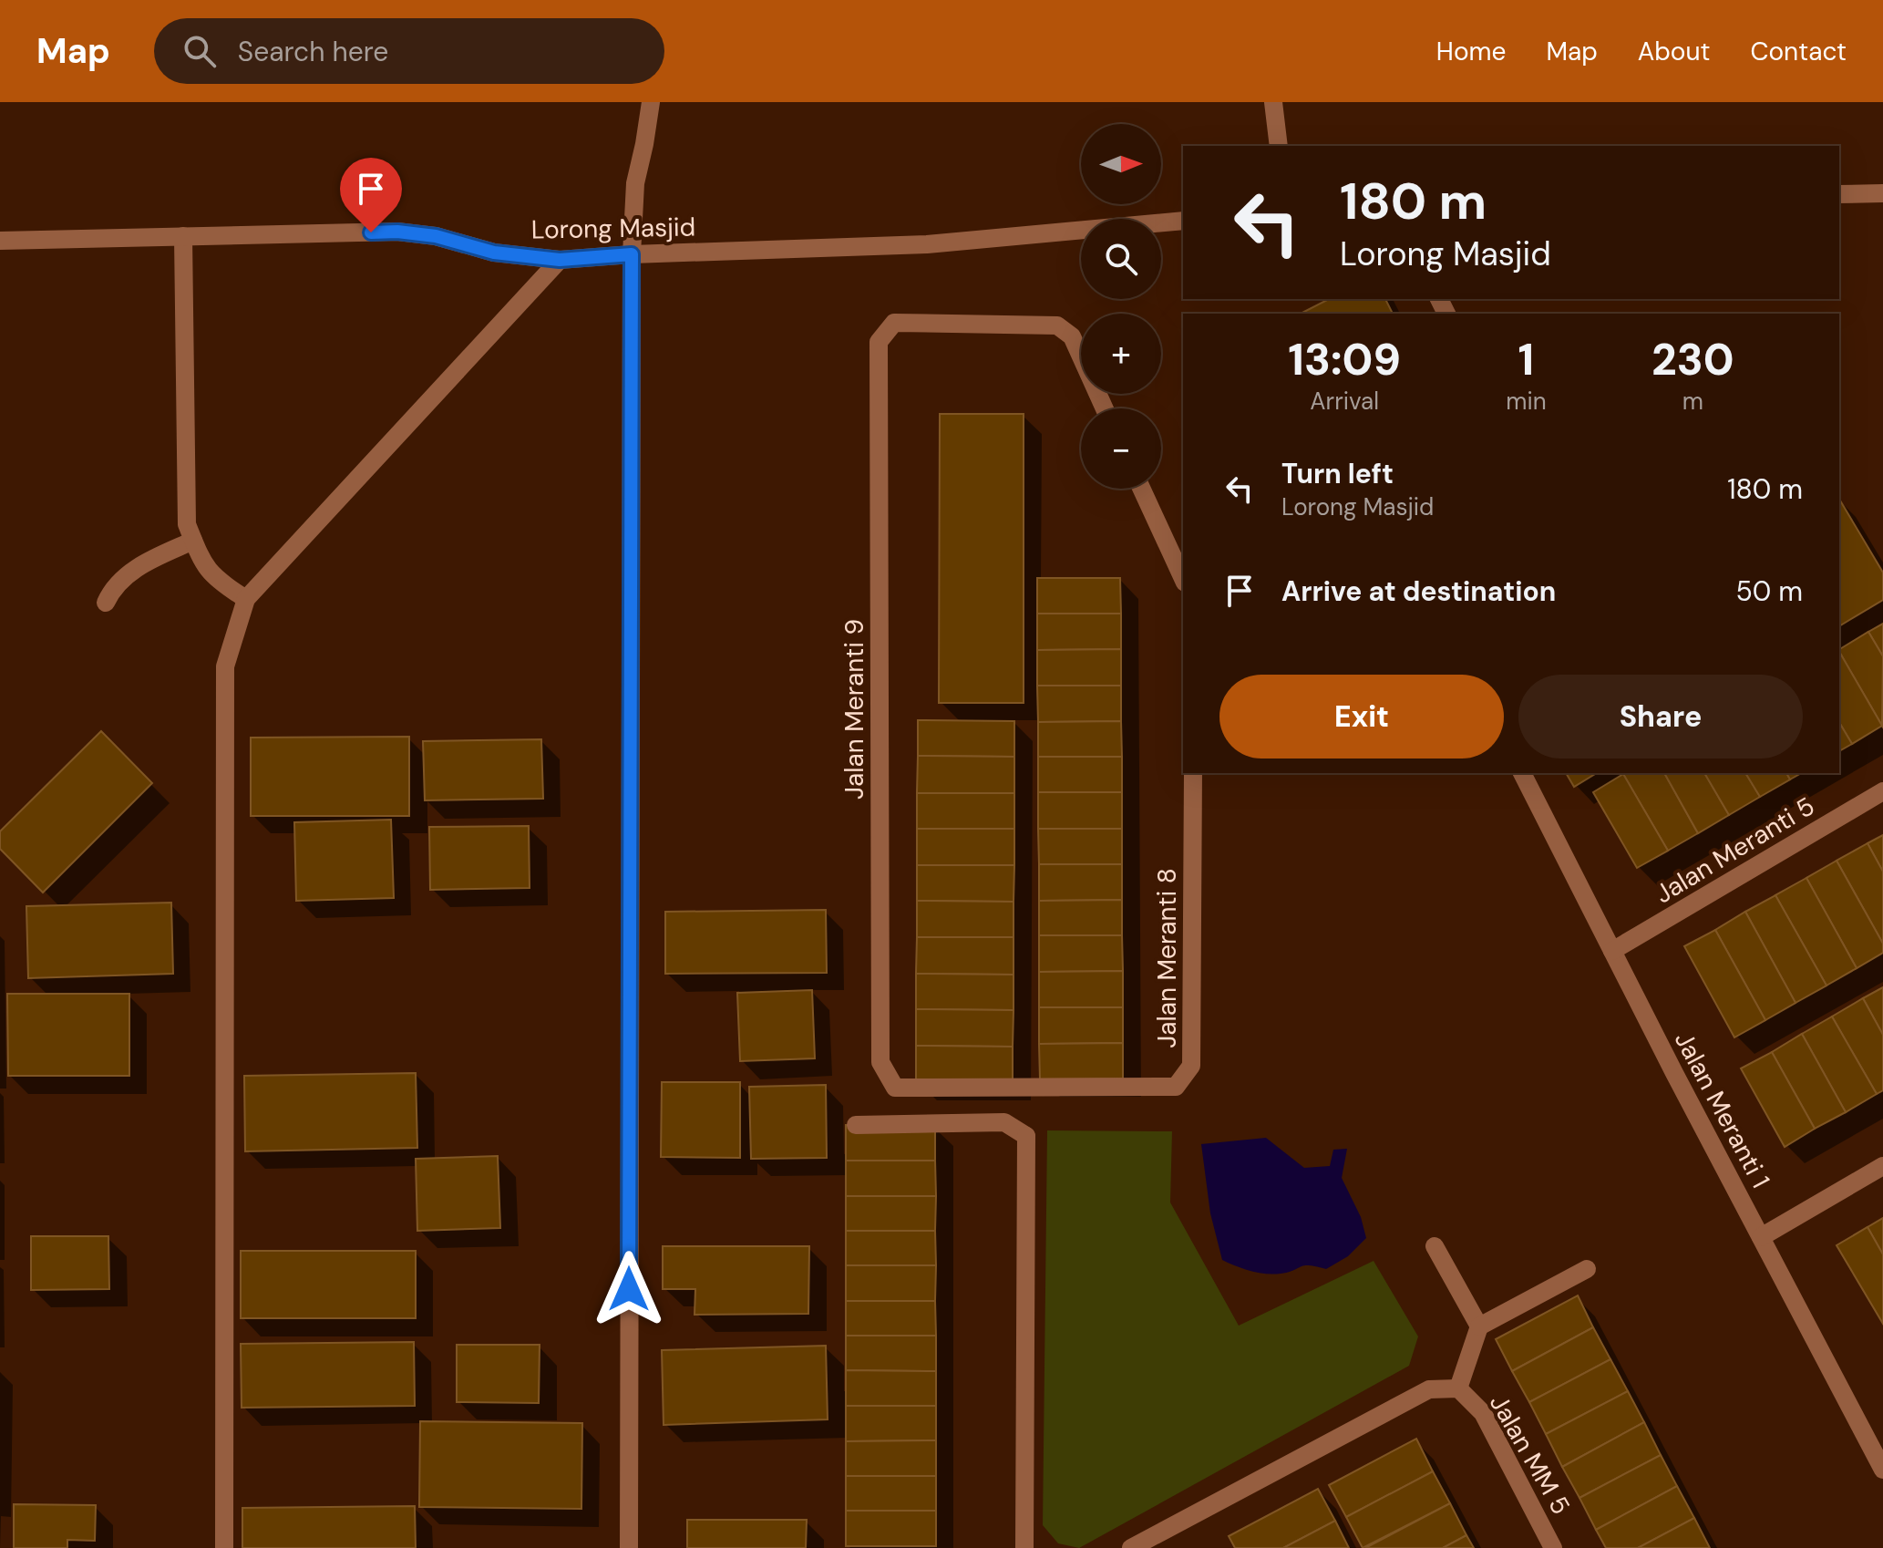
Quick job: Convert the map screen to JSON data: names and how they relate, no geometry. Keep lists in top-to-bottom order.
{
  "streets": {
    "street": [
      "Lorong Masjid",
      "Jalan Meranti 9",
      "Jalan Meranti 5",
      "Jalan Meranti 8",
      "Jalan Meranti 1",
      "Jalan MM 5"
    ]
  },
  "crossings": [
    ["Jalan Meranti 9", "Jalan Meranti 8"],
    ["Jalan Meranti 5", "Jalan Meranti 1"]
  ],
  "north": "right",
  "page": {
    "header": "Map",
    "search": "Search here",
    "nav": [
      "Home",
      "Map",
      "About",
      "Contact"
    ],
    "map_buttons": ["+", "−"],
    "turn": ["180 m", "Lorong Masjid"],
    "eta": [
      "13:09",
      "Arrival",
      "1",
      "min",
      "230",
      "m"
    ],
    "list": [
      {
        "name": "Turn left",
        "note": "Lorong Masjid",
        "value": "180 m"
      },
      {
        "name": "Arrive at destination",
        "value": "50 m"
      }
    ],
    "buttons": ["Exit", "Share"]
  }
}
